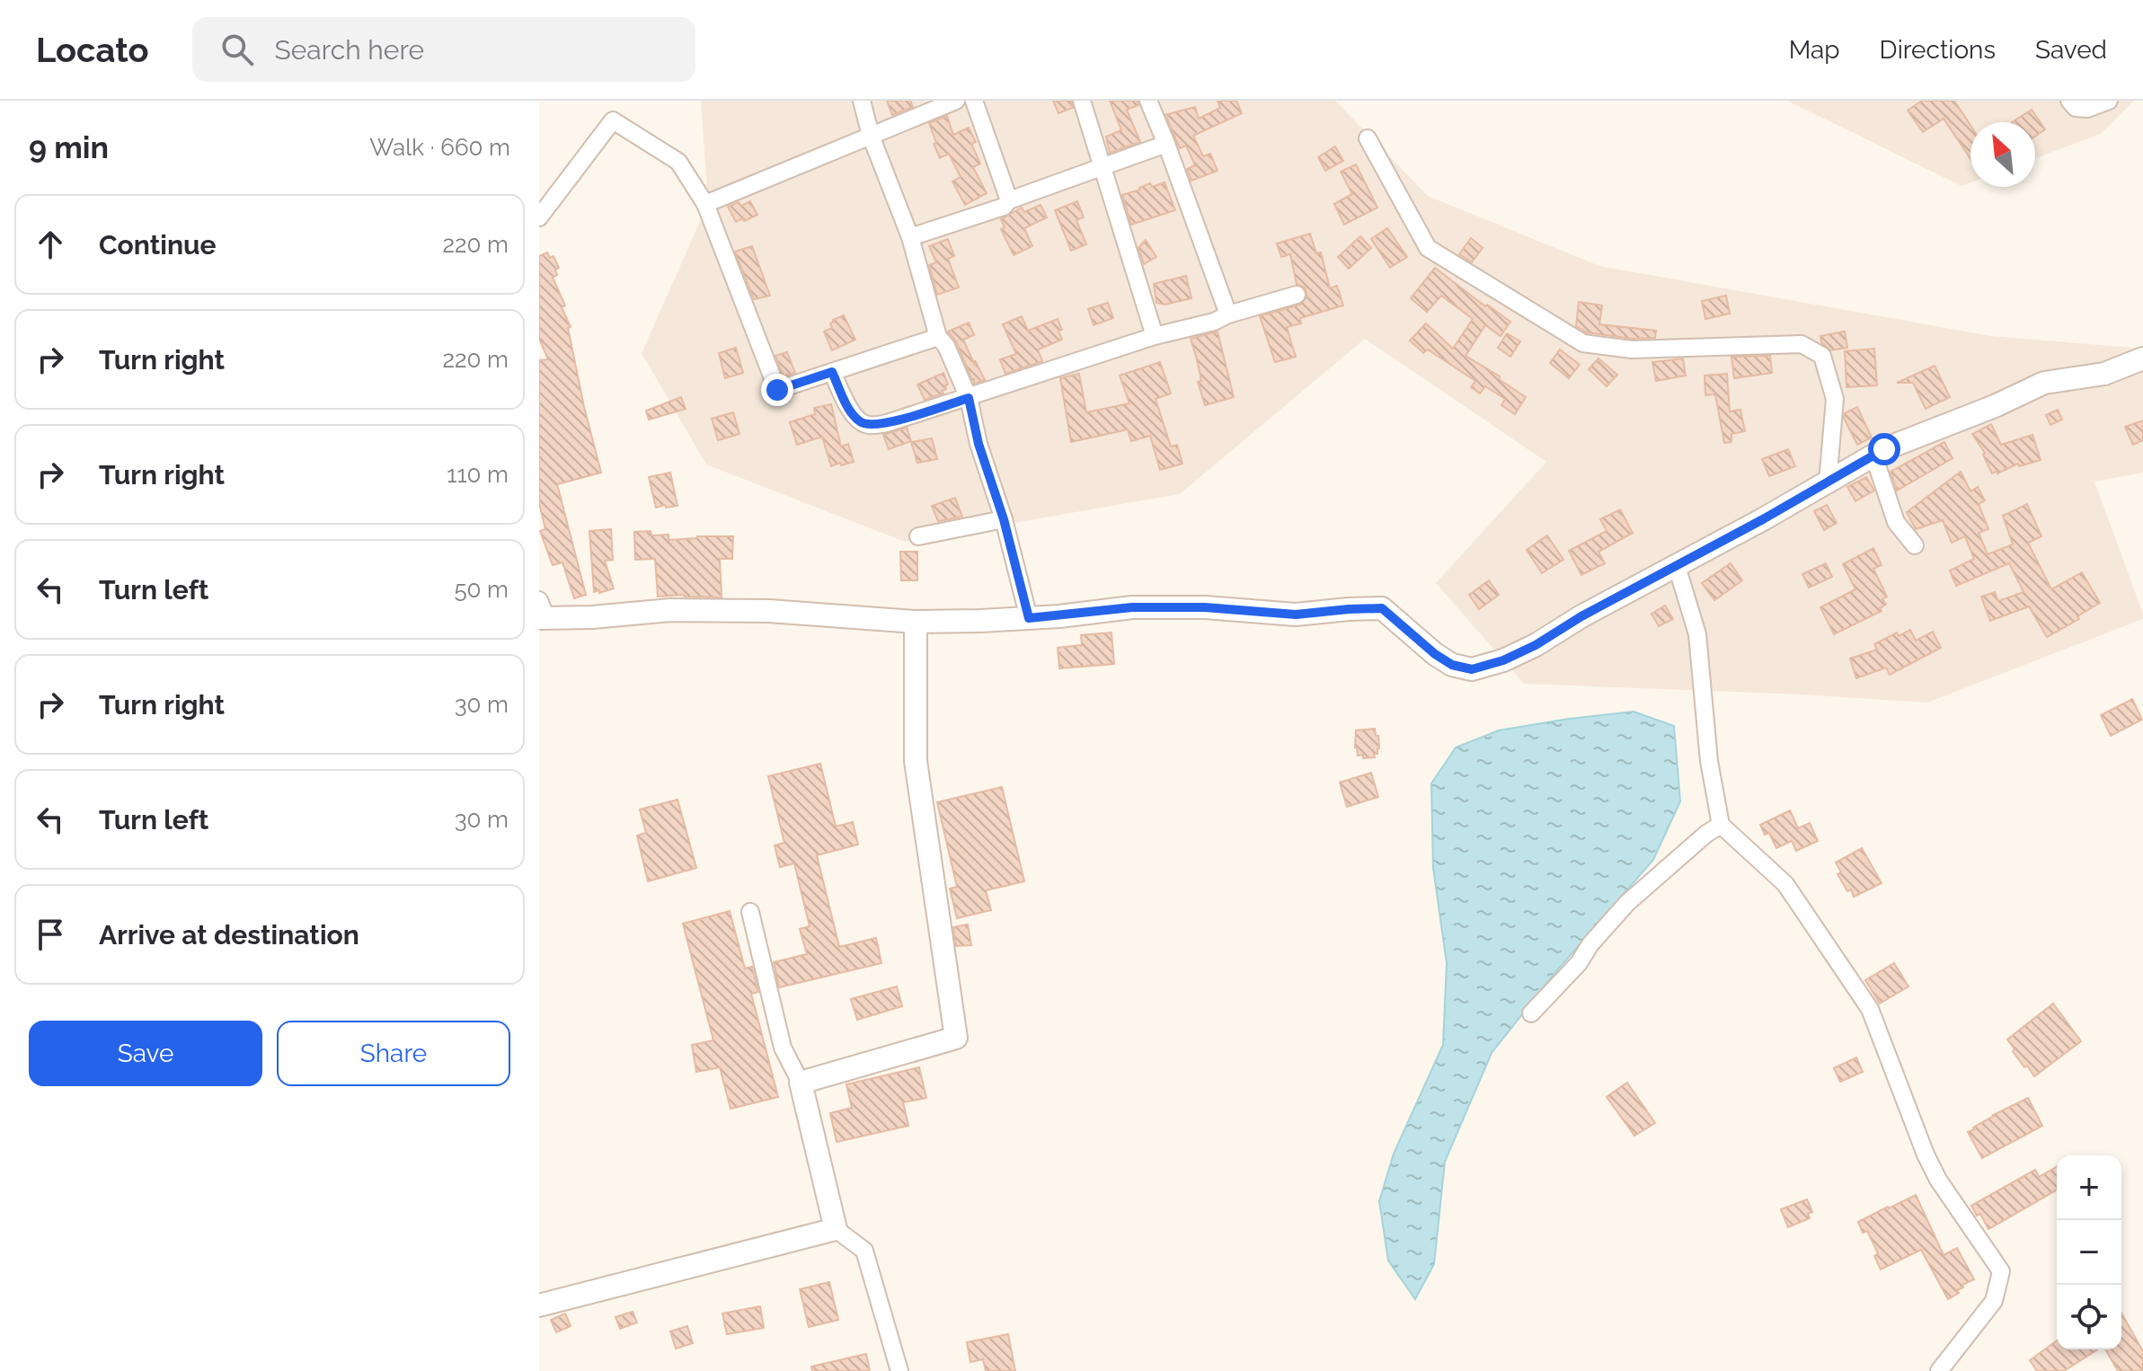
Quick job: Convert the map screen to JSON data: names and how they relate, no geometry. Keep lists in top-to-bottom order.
{
  "north": "top left",
  "page": {
    "header": "Locato",
    "search": "Search here",
    "nav": ["Map", "Directions", "Saved"],
    "heading": ["9 min", "Walk · 660 m"],
    "list": [
      ["Continue", "220 m"],
      ["Turn right", "220 m"],
      ["Turn right", "110 m"],
      ["Turn left", "50 m"],
      ["Turn right", "30 m"],
      ["Turn left", "30 m"],
      "Arrive at destination"
    ],
    "buttons": ["Save", "Share"],
    "map_buttons": ["+", "−"]
  }
}
